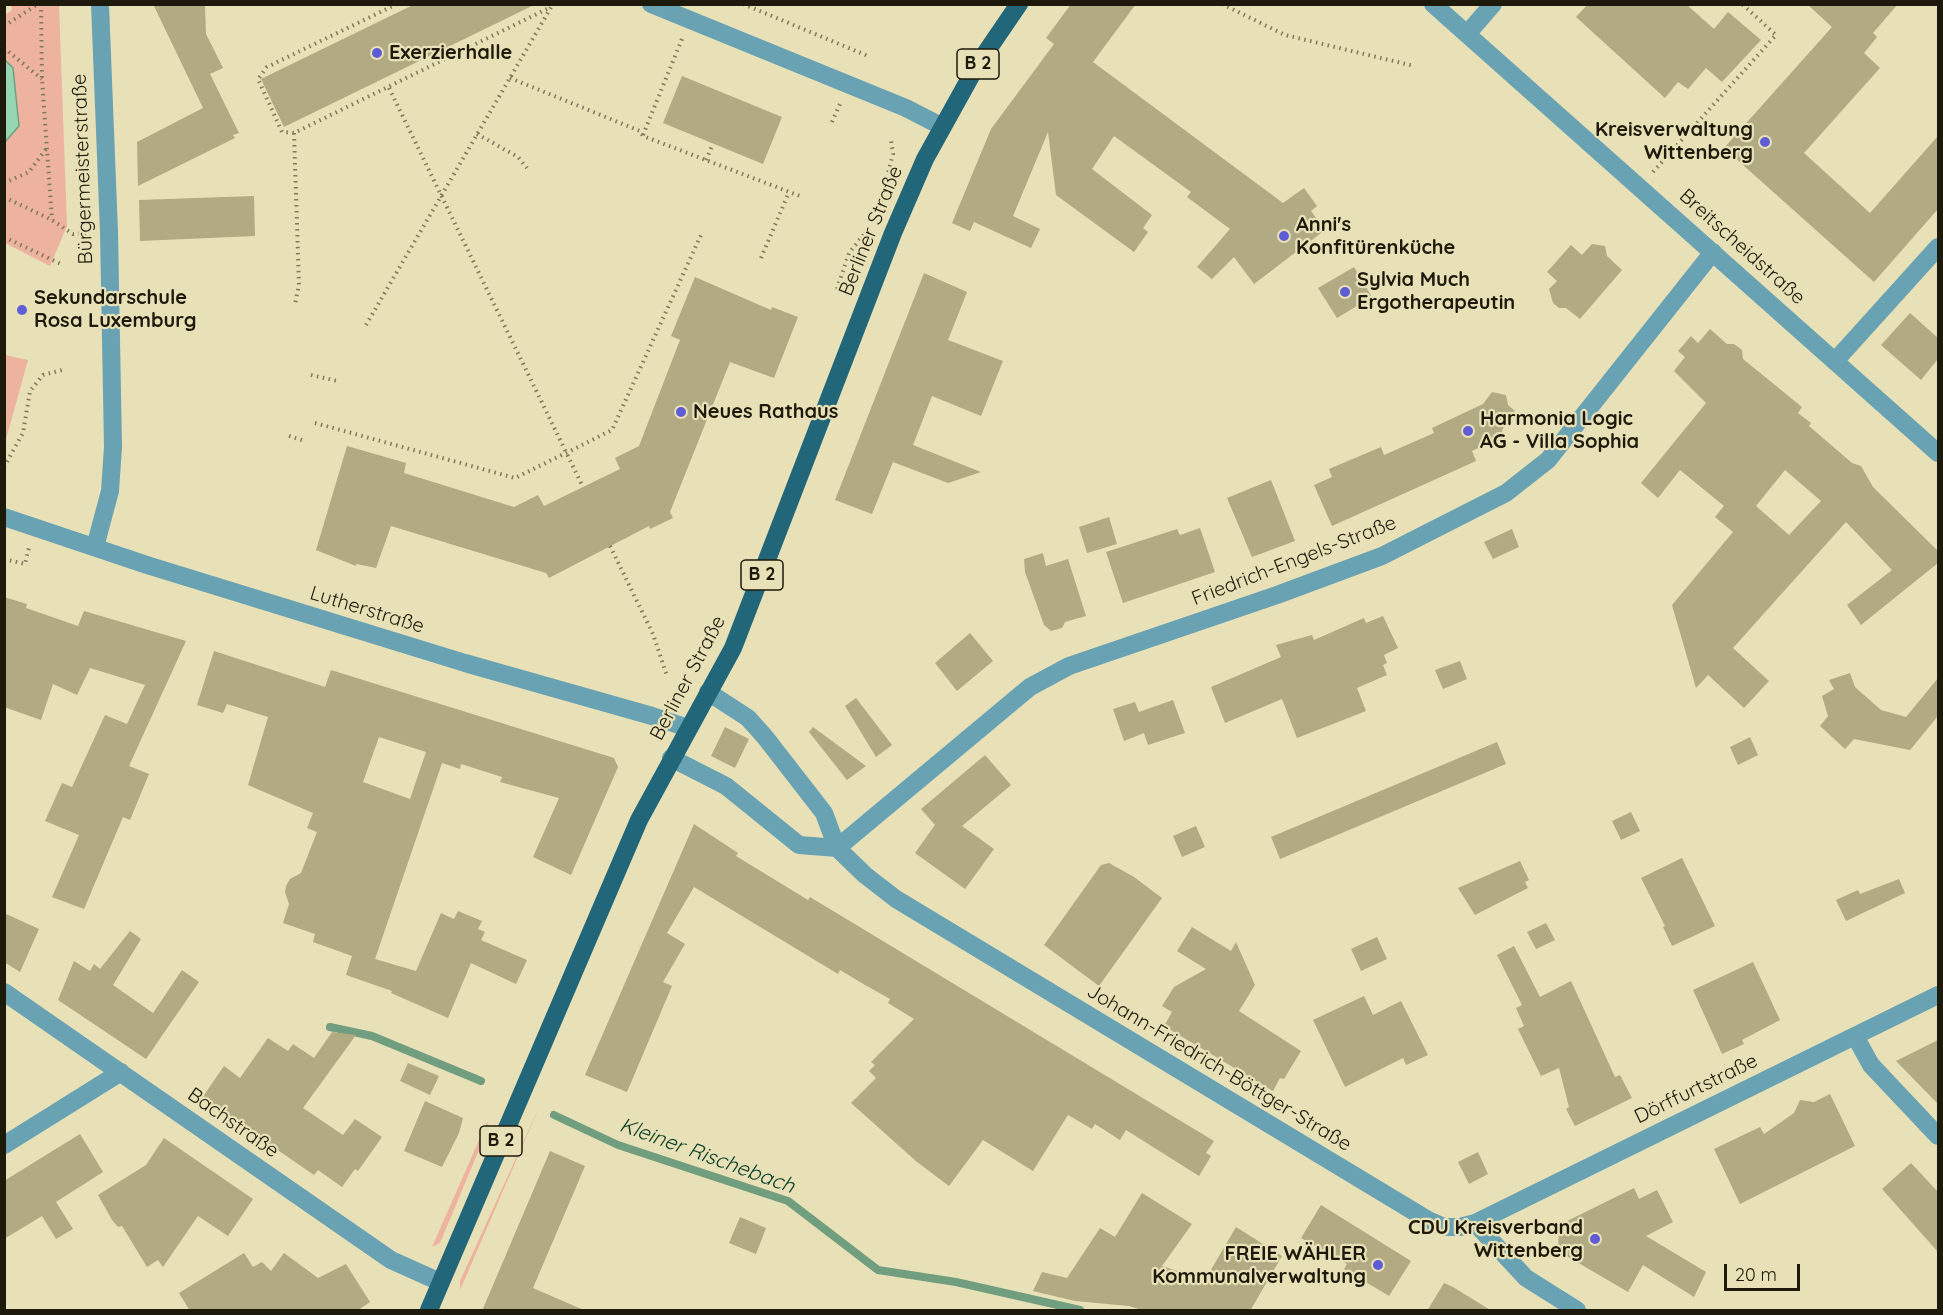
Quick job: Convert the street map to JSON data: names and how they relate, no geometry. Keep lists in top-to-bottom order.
{
  "streets": {
    "main road": ["B 2", "Berliner Straße"],
    "street": [
      "Bürgermeisterstraße",
      "Breitscheidstraße",
      "Friedrich-Engels-Straße",
      "Lutherstraße",
      "Johann-Friedrich-Böttger-Straße",
      "Dörffurtstraße",
      "Bachstraße"
    ]
  },
  "crossings": [
    ["Bürgermeisterstraße", "Lutherstraße"],
    ["Berliner Straße", "Lutherstraße"],
    ["Berliner Straße", "Johann-Friedrich-Böttger-Straße"],
    ["Berliner Straße", "Bachstraße"],
    ["Breitscheidstraße", "Friedrich-Engels-Straße"],
    ["Friedrich-Engels-Straße", "Johann-Friedrich-Böttger-Straße"],
    ["Johann-Friedrich-Böttger-Straße", "Dörffurtstraße"]
  ],
  "water": ["Kleiner Rischebach"],
  "places": [
    "Exerzierhalle",
    "Kreisverwaltung Wittenberg",
    "Anni's Konfitürenküche",
    "Sylvia Much Ergotherapeutin",
    "Sekundarschule Rosa Luxemburg",
    "Neues Rathaus",
    "Harmonia Logic AG - Villa Sophia",
    "CDU Kreisverband Wittenberg",
    "FREIE WÄHLER Kommunalverwaltung"
  ],
  "scale_bar": "20 m"
}
